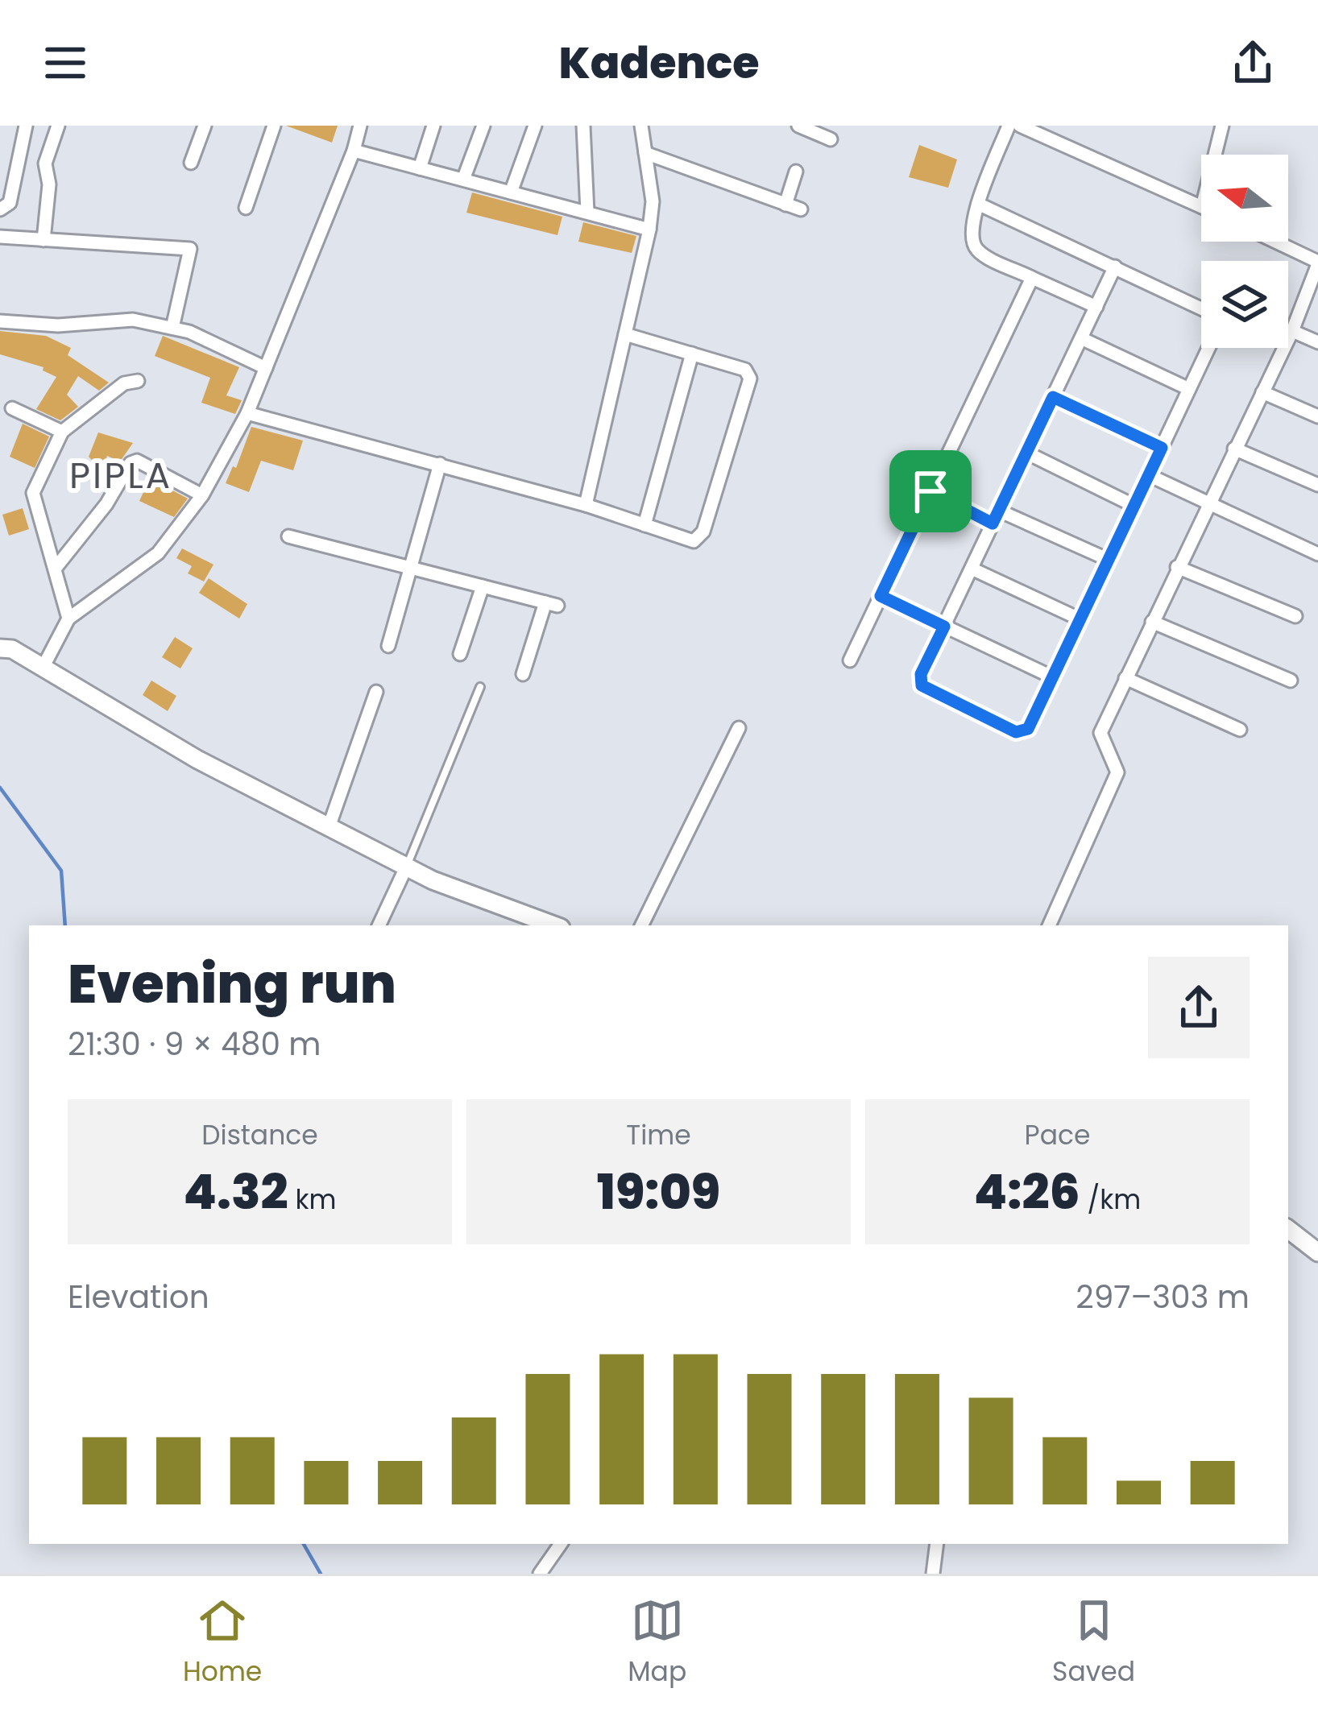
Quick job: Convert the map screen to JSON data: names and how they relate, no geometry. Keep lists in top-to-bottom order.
{
  "districts": ["PIPLA"],
  "north": "left",
  "page": {
    "header": "Kadence",
    "heading": ["Evening run", "21:30 · 9 × 480 m"],
    "stats": [
      ["Distance", "4.32 km"],
      ["Time", "19:09"],
      ["Pace", "4:26 /km"]
    ],
    "chart": ["Elevation", "297–303 m"],
    "tabs": ["Home", "Map", "Saved"]
  }
}
